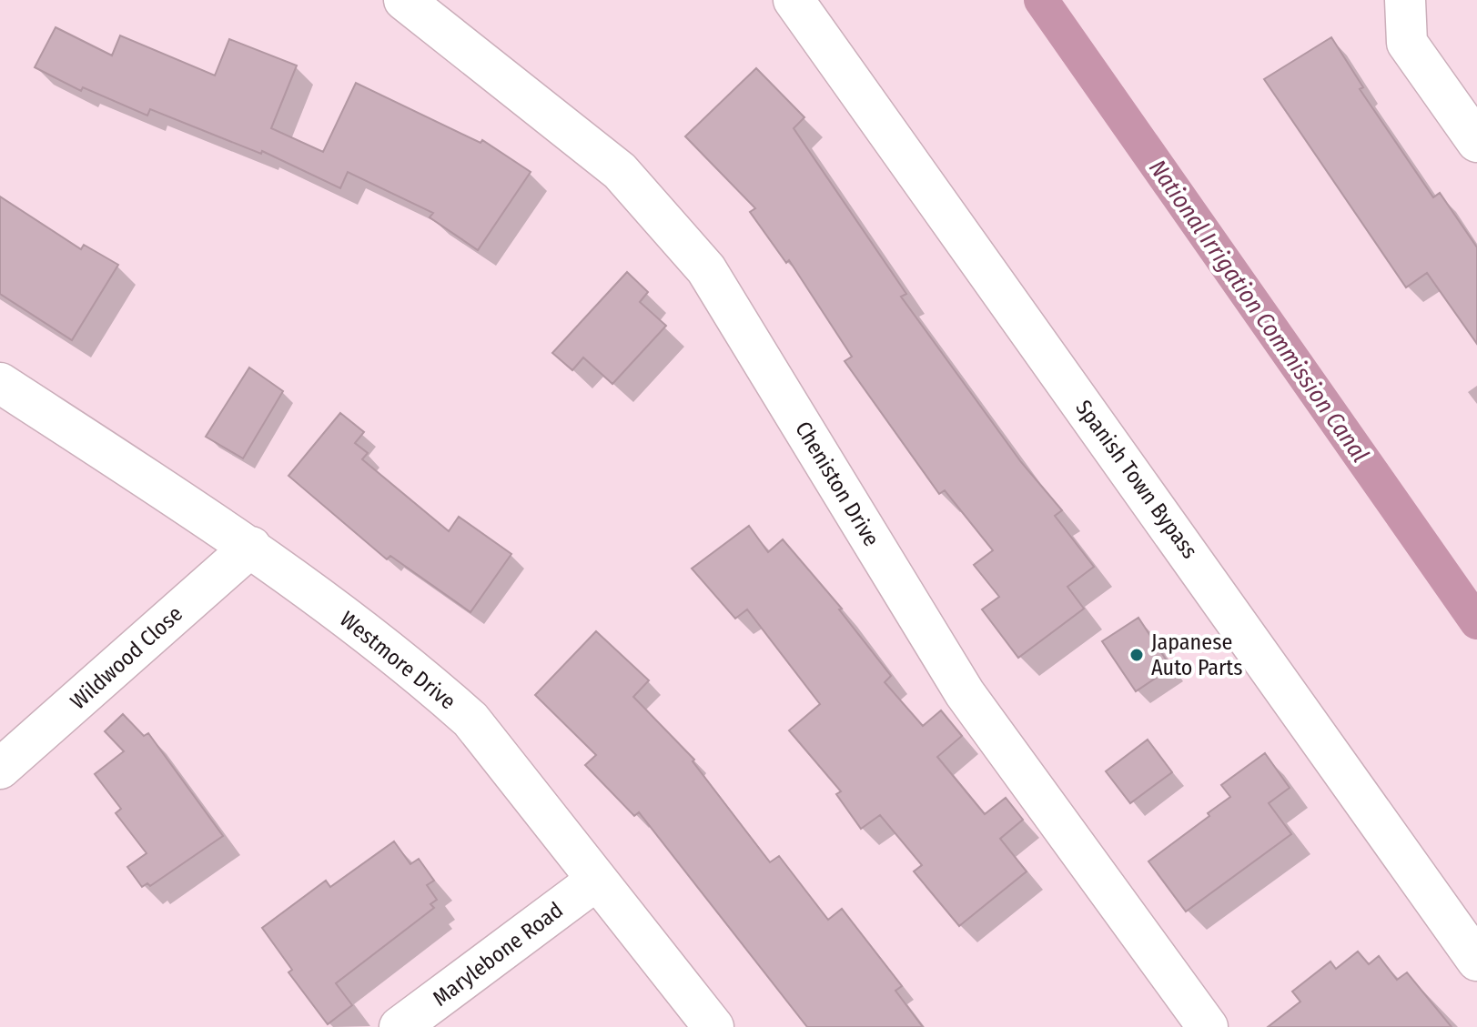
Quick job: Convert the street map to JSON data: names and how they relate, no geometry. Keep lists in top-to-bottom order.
{
  "streets": {
    "street": [
      "Spanish Town Bypass",
      "Cheniston Drive",
      "Wildwood Close",
      "Westmore Drive",
      "Marylebone Road"
    ]
  },
  "crossings": [
    ["Wildwood Close", "Westmore Drive"],
    ["Westmore Drive", "Marylebone Road"]
  ],
  "water": ["National Irrigation Commission Canal"],
  "places": ["Japanese Auto Parts"]
}
